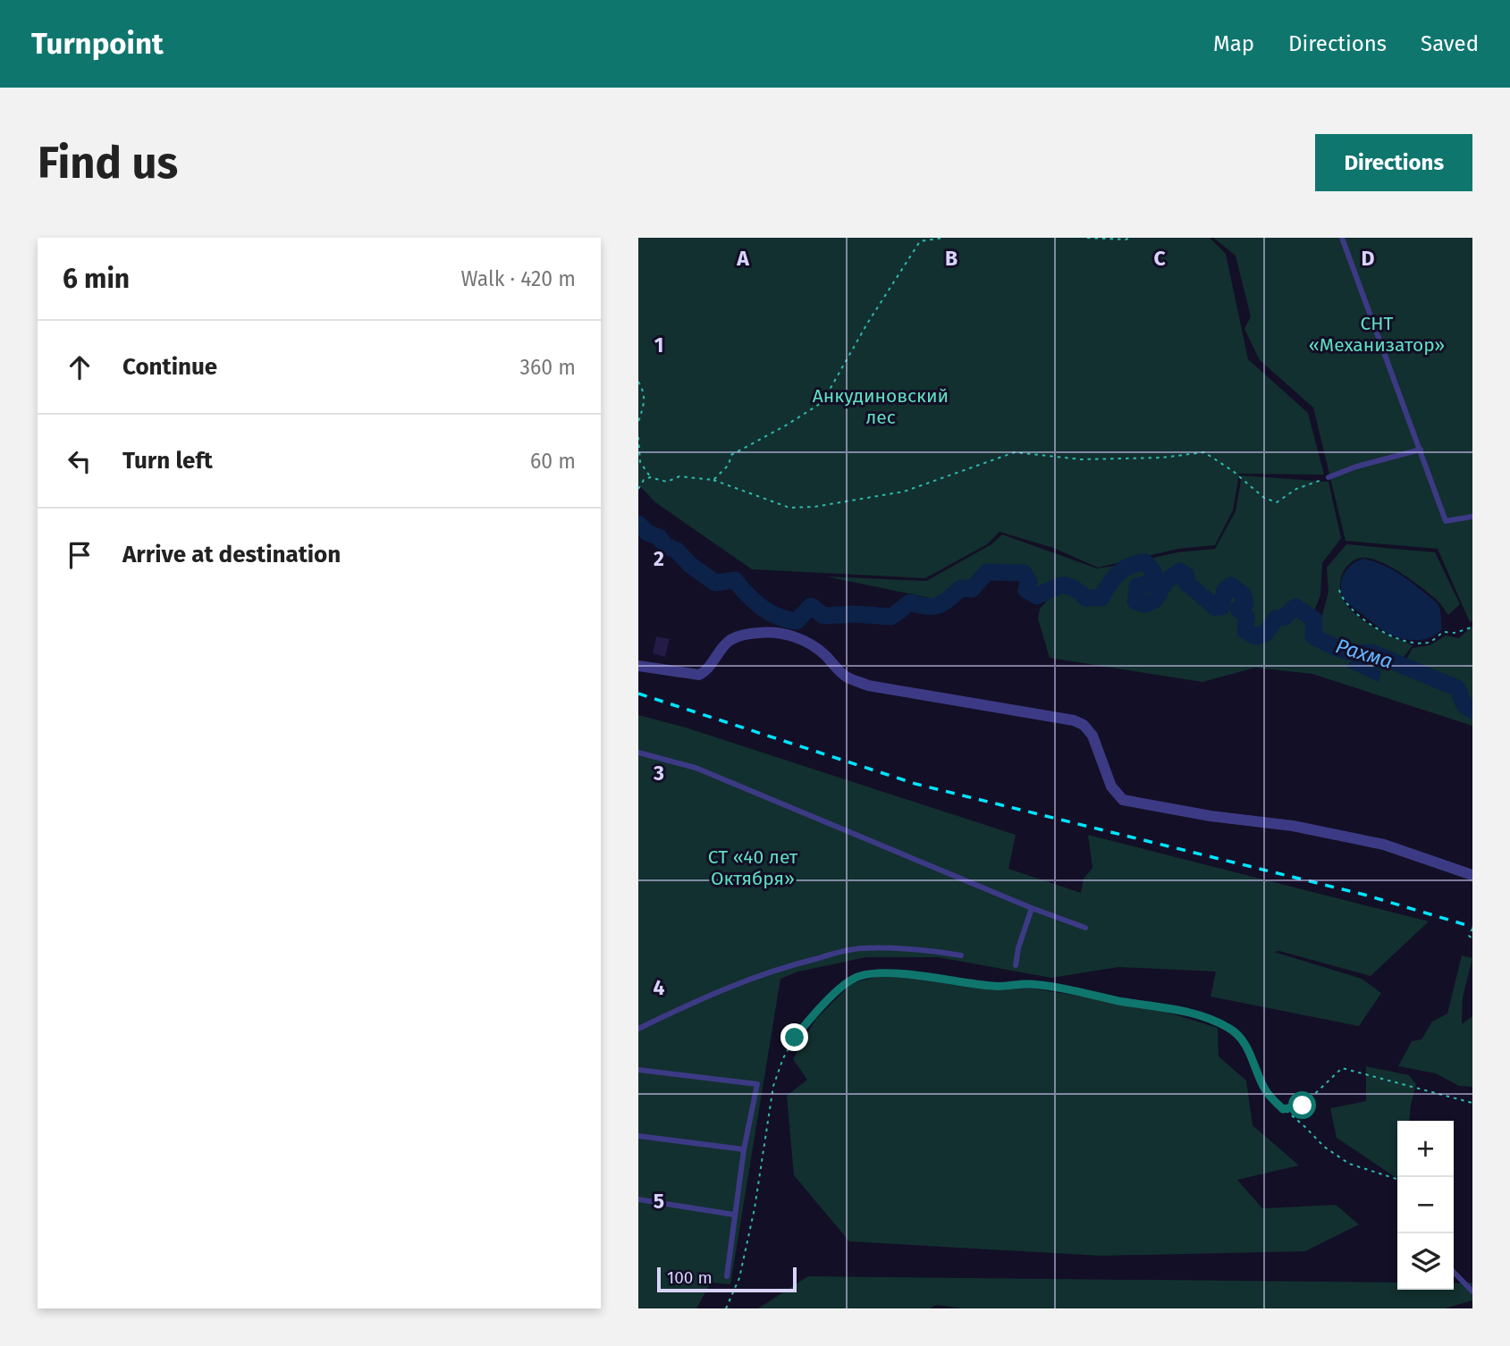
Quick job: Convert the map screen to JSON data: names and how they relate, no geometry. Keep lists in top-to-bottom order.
{
  "water": ["Рахма"],
  "parks": ["СНТ «Механизатор»", "Анкудиновский лес", "СТ «40 лет Октября»"],
  "scale_bar": "100 m",
  "page": {
    "header": "Turnpoint",
    "nav": ["Map", "Directions", "Saved"],
    "buttons": "Directions",
    "title": "Find us",
    "heading": ["6 min", "Walk · 420 m"],
    "list": [
      ["Continue", "360 m"],
      ["Turn left", "60 m"],
      "Arrive at destination"
    ],
    "map_buttons": ["+", "−"],
    "scale": "100 m"
  },
  "grid": {
    "columns": [
      "A",
      "B",
      "C",
      "D"
    ],
    "rows": [
      "1",
      "2",
      "3",
      "4",
      "5"
    ]
  }
}
